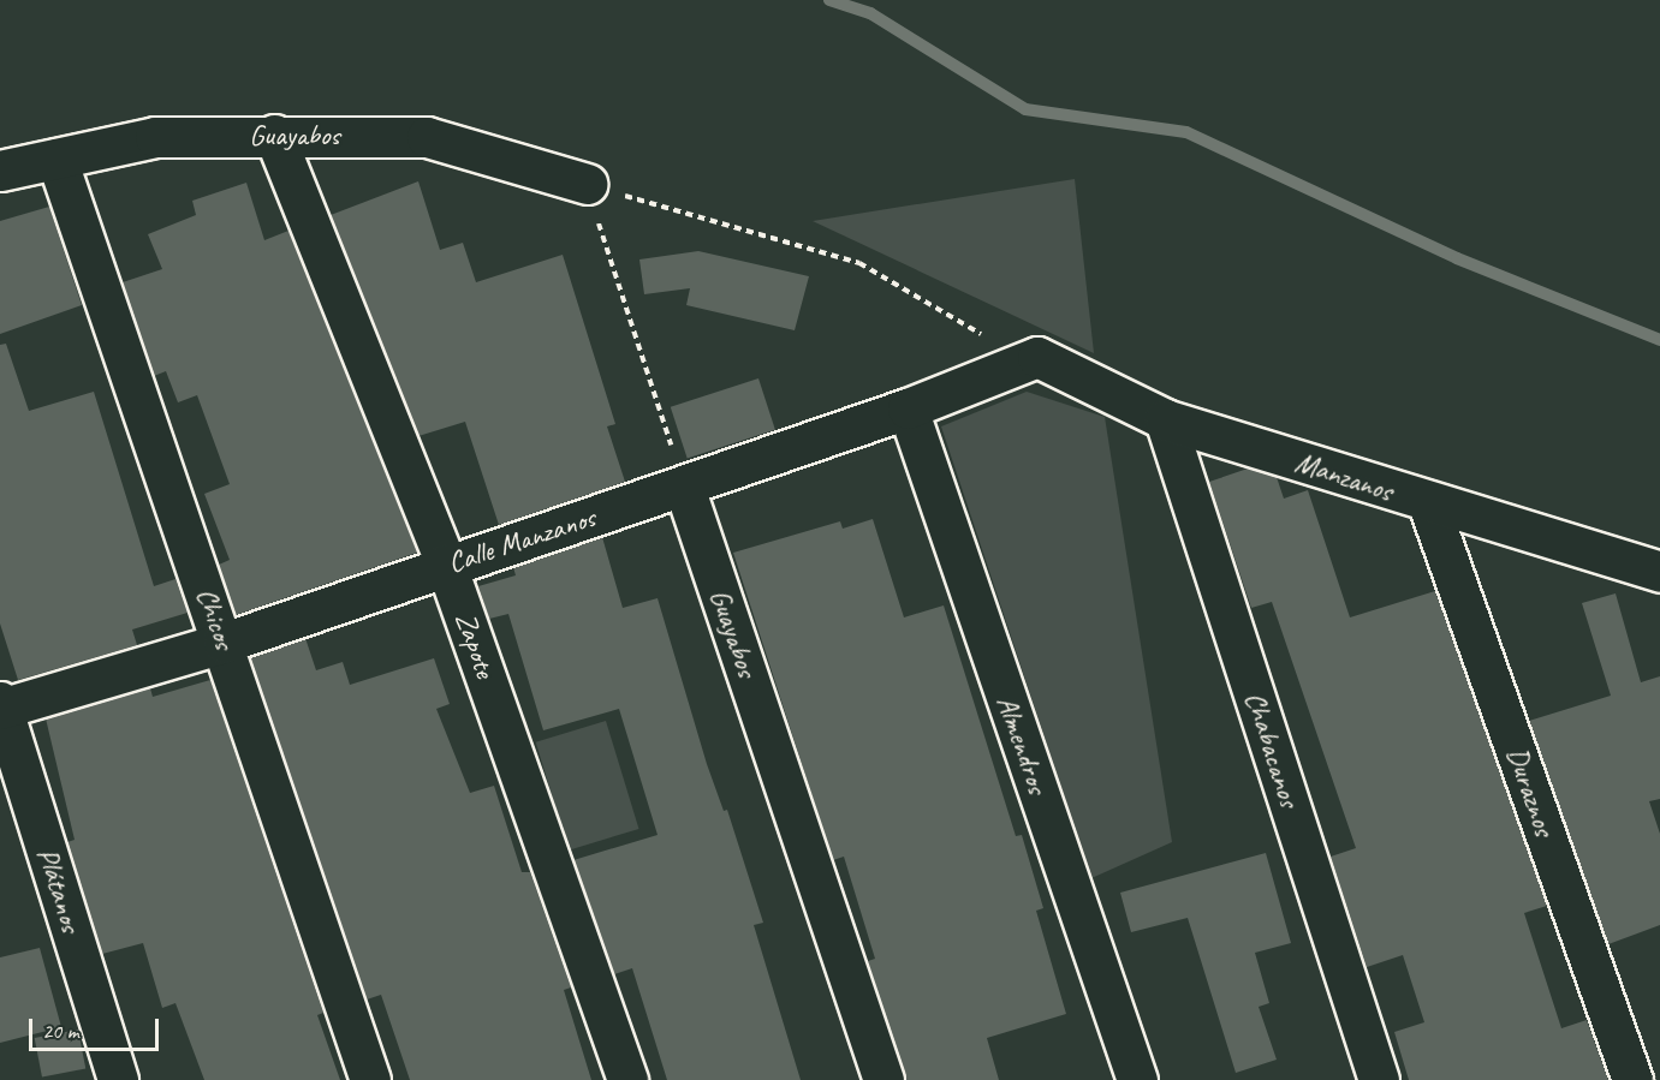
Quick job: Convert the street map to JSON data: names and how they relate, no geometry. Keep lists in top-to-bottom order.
{
  "streets": {
    "street": [
      "Guayabos",
      "Manzanos",
      "Calle Manzanos",
      "Chicos",
      "Zapote",
      "Almendros",
      "Chabacanos",
      "Duraznos",
      "Plátanos"
    ]
  },
  "crossings": [
    ["Guayabos", "Calle Manzanos"],
    ["Guayabos", "Chicos"],
    ["Guayabos", "Zapote"],
    ["Manzanos", "Calle Manzanos"],
    ["Manzanos", "Chabacanos"],
    ["Manzanos", "Duraznos"],
    ["Calle Manzanos", "Chicos"],
    ["Calle Manzanos", "Zapote"],
    ["Calle Manzanos", "Almendros"],
    ["Calle Manzanos", "Plátanos"]
  ],
  "scale_bar": "20 m"
}
